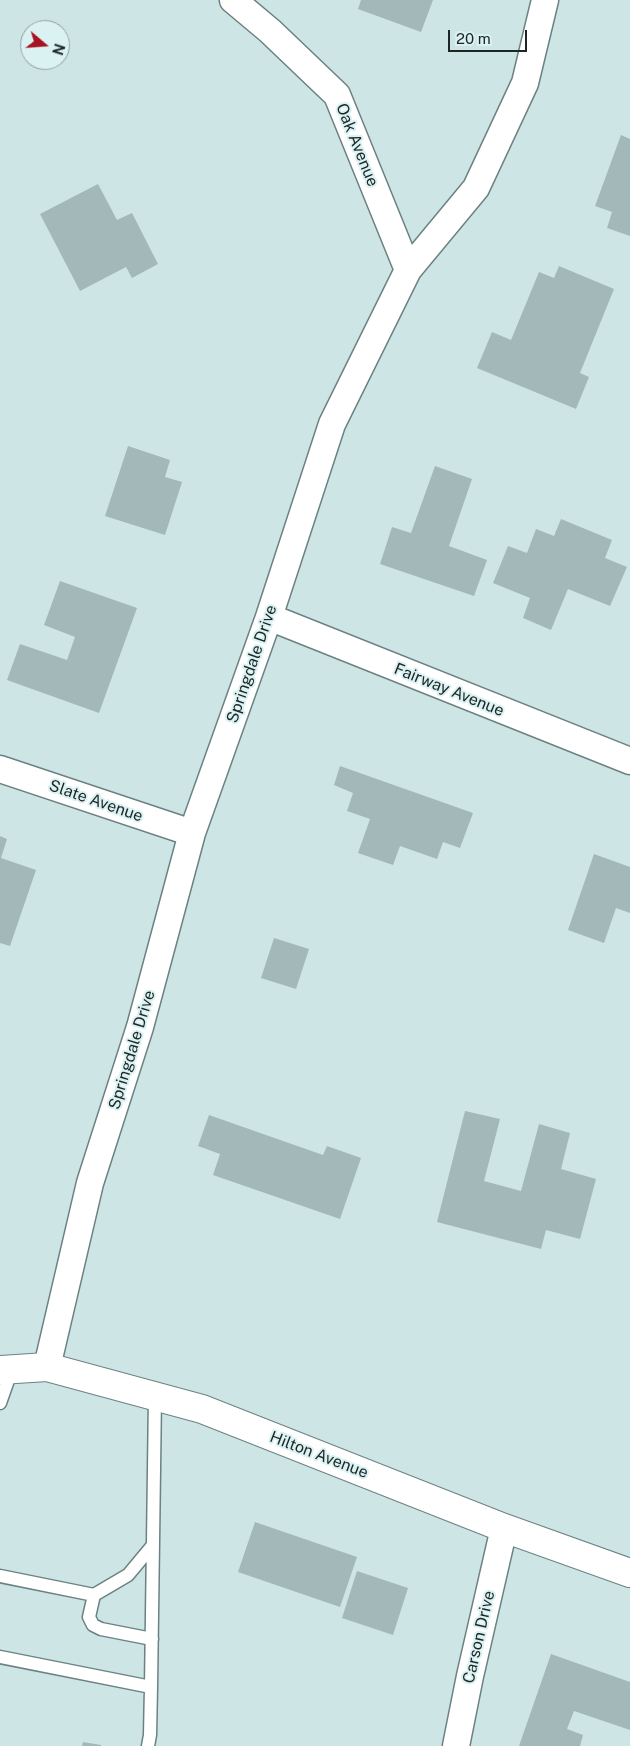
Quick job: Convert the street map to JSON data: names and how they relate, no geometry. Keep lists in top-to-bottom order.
{
  "streets": {
    "street": [
      "Oak Avenue",
      "Springdale Drive",
      "Fairway Avenue",
      "Slate Avenue",
      "Hilton Avenue",
      "Carson Drive"
    ]
  },
  "crossings": [
    ["Oak Avenue", "Springdale Drive"],
    ["Springdale Drive", "Fairway Avenue"],
    ["Springdale Drive", "Slate Avenue"],
    ["Springdale Drive", "Hilton Avenue"],
    ["Hilton Avenue", "Carson Drive"]
  ],
  "scale_bar": "20 m",
  "north": "right"
}
